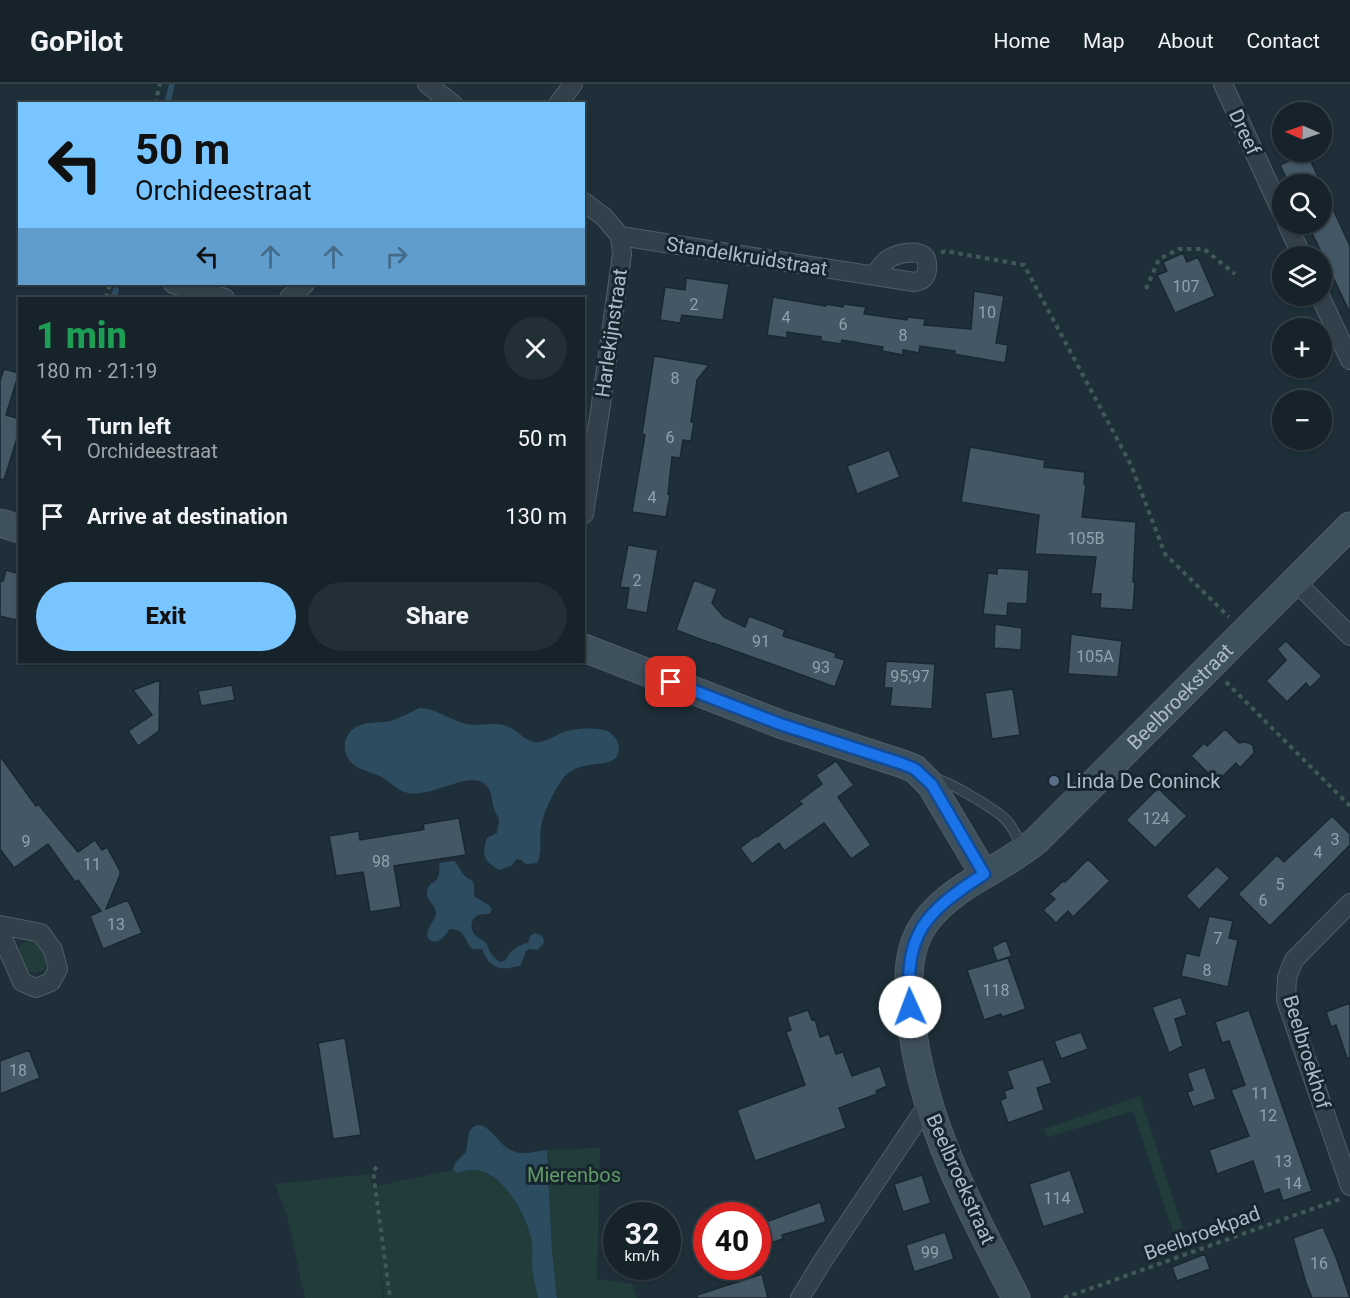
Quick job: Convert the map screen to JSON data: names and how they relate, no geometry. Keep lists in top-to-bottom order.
{
  "streets": {
    "street": [
      "Dreef",
      "Standelkruidstraat",
      "Harlekijnstraat",
      "Beelbroekstraat",
      "Beelbroekhof"
    ],
    "path": ["Beelbroekpad"]
  },
  "crossings": [
    ["Standelkruidstraat", "Harlekijnstraat"],
    ["Beelbroekhof", "Beelbroekpad"]
  ],
  "parks": ["Mierenbos"],
  "places": ["Linda De Coninck"],
  "house_numbers": [
    "107",
    "2",
    "10",
    "4",
    "6",
    "8",
    "8",
    "6",
    "4",
    "105B",
    "2",
    "91",
    "105A",
    "93",
    "95;97",
    "124",
    "3",
    "9",
    "4",
    "98",
    "11",
    "5",
    "6",
    "13",
    "7",
    "8",
    "118",
    "18",
    "11",
    "12",
    "13",
    "14",
    "114",
    "99",
    "16"
  ],
  "north": "left",
  "page": {
    "header": "GoPilot",
    "nav": [
      "Home",
      "Map",
      "About",
      "Contact"
    ],
    "map_buttons": ["+", "−"],
    "turn": ["50 m", "Orchideestraat"],
    "heading": ["1 min", "180 m · 21:19"],
    "list": [
      {
        "name": "Turn left",
        "note": "Orchideestraat",
        "value": "50 m"
      },
      {
        "name": "Arrive at destination",
        "value": "130 m"
      }
    ],
    "buttons": ["Exit", "Share"],
    "speed": "32 km/h",
    "limit": "40"
  }
}
